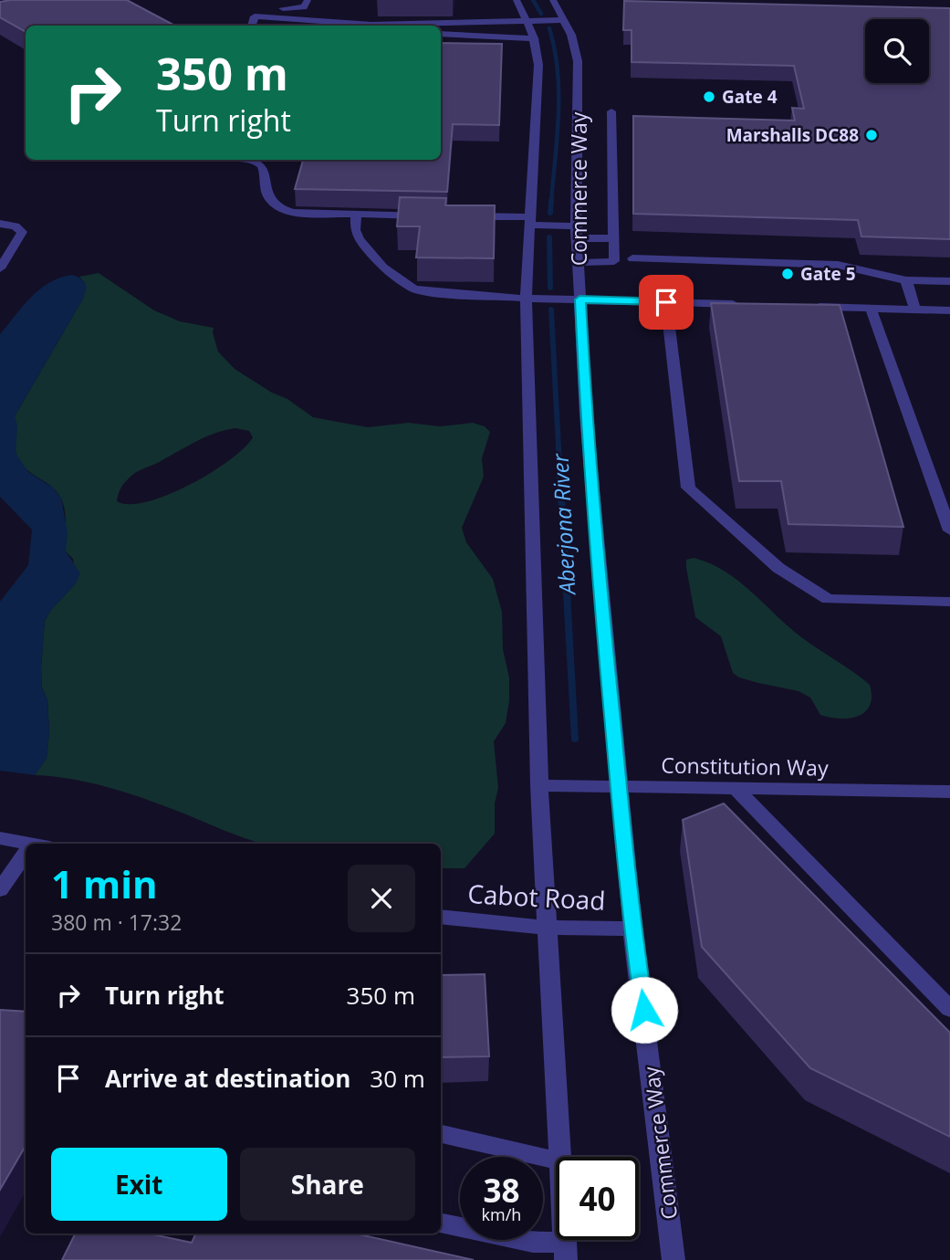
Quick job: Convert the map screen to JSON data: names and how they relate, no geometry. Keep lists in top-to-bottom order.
{
  "streets": {
    "street": ["Commerce Way", "Constitution Way", "Cabot Road"]
  },
  "crossings": [
    ["Commerce Way", "Constitution Way"],
    ["Commerce Way", "Cabot Road"]
  ],
  "water": ["Aberjona River"],
  "places": ["Gate 4", "Marshalls DC88", "Gate 5"],
  "page": {
    "turn": ["350 m", "Turn right"],
    "heading": ["1 min", "380 m · 17:32"],
    "list": [
      {
        "name": "Turn right",
        "value": "350 m"
      },
      {
        "name": "Arrive at destination",
        "value": "30 m"
      }
    ],
    "buttons": ["Exit", "Share"],
    "speed": "38 km/h",
    "limit": "40"
  }
}
